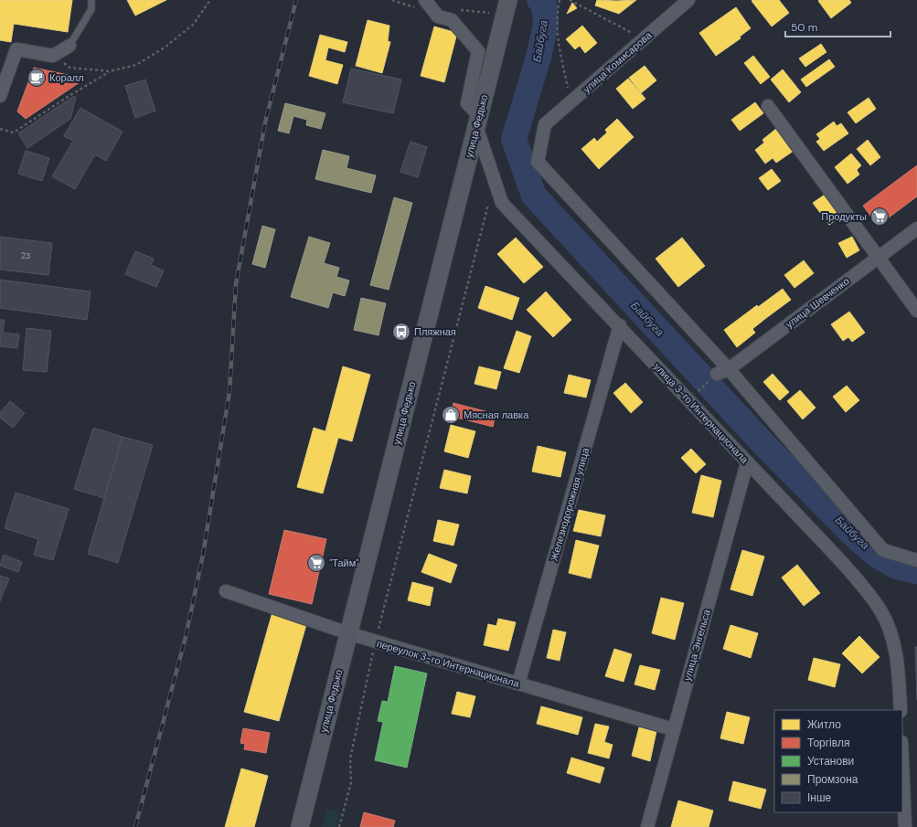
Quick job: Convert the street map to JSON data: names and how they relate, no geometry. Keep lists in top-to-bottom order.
{
  "streets": {
    "main road": ["улица Федько"],
    "street": [
      "улица Комисарова",
      "улица Шевченко",
      "улица 3-го Интернационала",
      "Железнодорожная улица",
      "улица Энгельса",
      "переулок 3-го Интернационала"
    ]
  },
  "crossings": [
    ["улица Комисарова", "улица Шевченко"],
    ["улица Федько", "улица 3-го Интернационала"],
    ["улица Федько", "переулок 3-го Интернационала"],
    ["улица 3-го Интернационала", "Железнодорожная улица"],
    ["улица 3-го Интернационала", "улица Энгельса"],
    ["Железнодорожная улица", "переулок 3-го Интернационала"],
    ["улица Энгельса", "переулок 3-го Интернационала"]
  ],
  "water": ["Байбуга"],
  "places": {
    "cafe": ["Коралл"],
    "supermarket": ["Продукты", "\"Тайм\""],
    "bus stop": ["Пляжная"],
    "shop": ["Мясная лавка"]
  },
  "house_numbers": ["2З"],
  "legend": [
    "Житло",
    "Торгівля",
    "Установи",
    "Промзона",
    "Інше"
  ],
  "scale_bar": "50 m"
}
